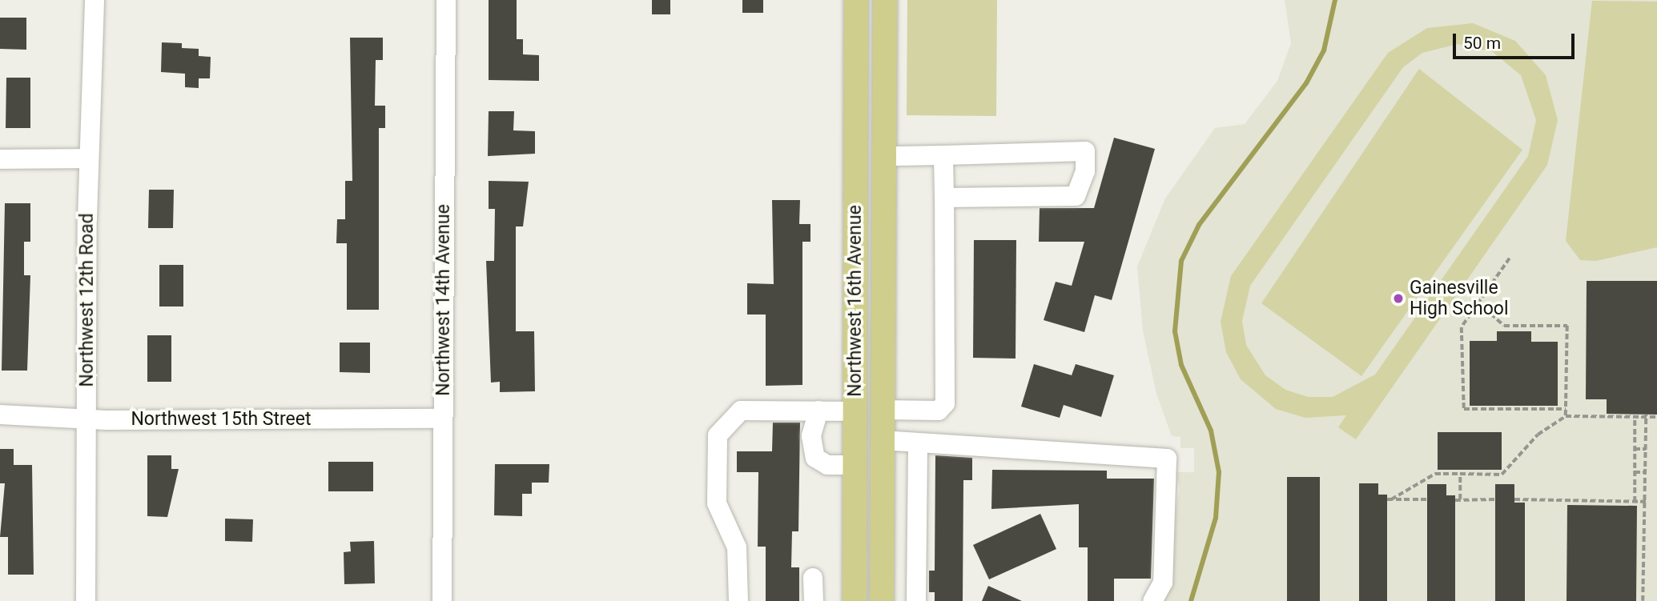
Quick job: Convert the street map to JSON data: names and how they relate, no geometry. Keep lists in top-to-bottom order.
{
  "streets": {
    "main road": ["Northwest 16th Avenue"],
    "street": ["Northwest 12th Road", "Northwest 14th Avenue", "Northwest 15th Street"]
  },
  "crossings": [
    ["Northwest 12th Road", "Northwest 15th Street"],
    ["Northwest 14th Avenue", "Northwest 15th Street"]
  ],
  "places": ["Gainesville High School"],
  "scale_bar": "50 m"
}
